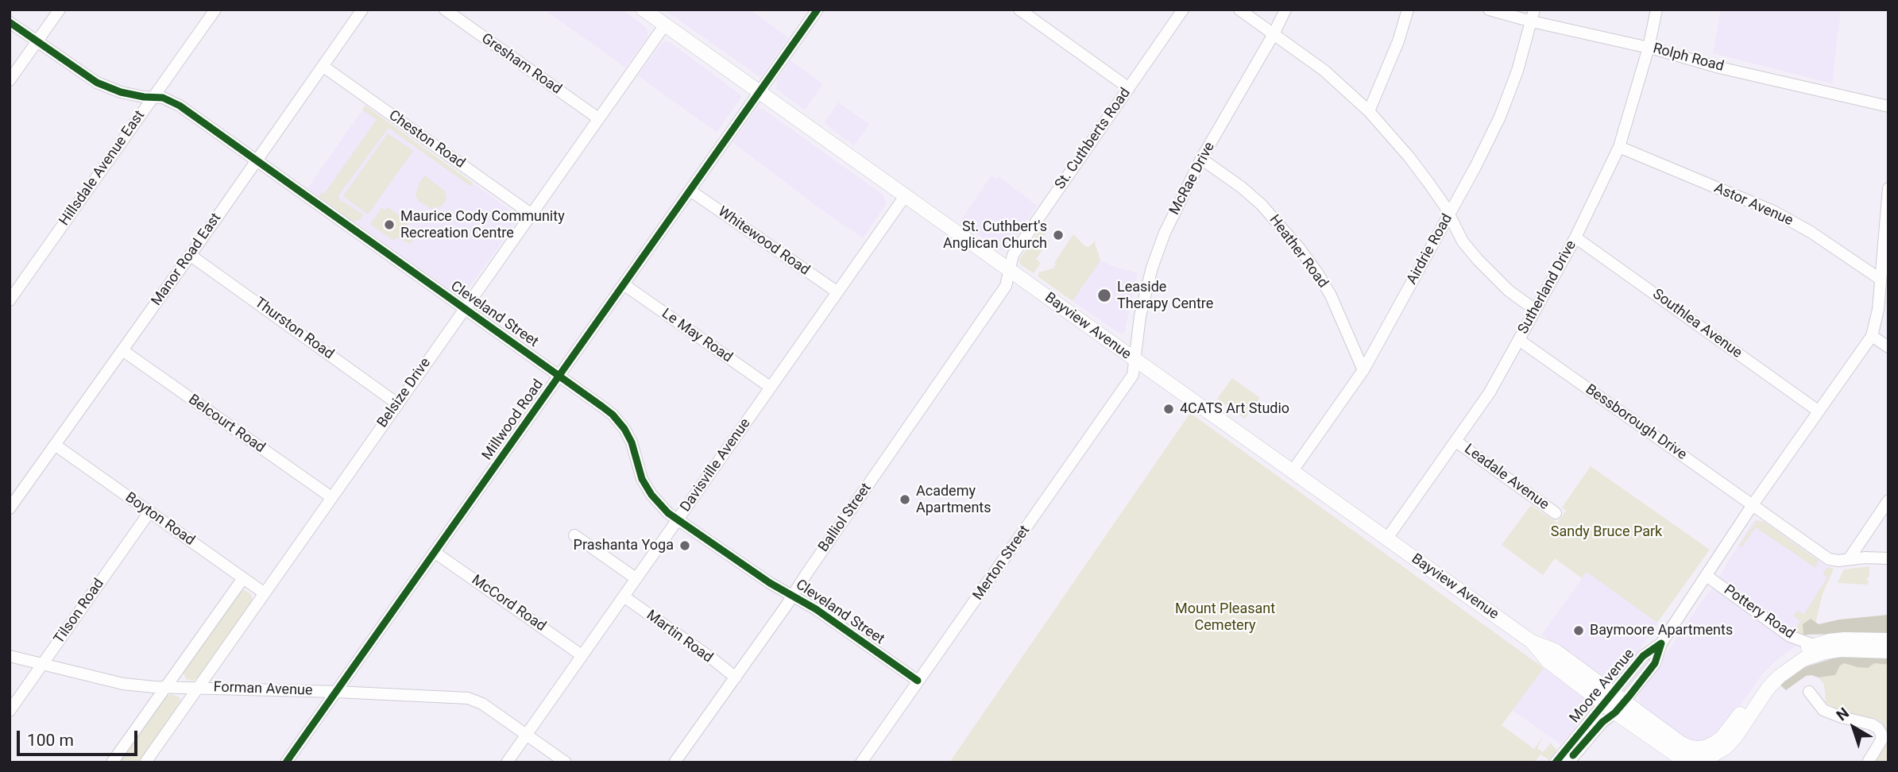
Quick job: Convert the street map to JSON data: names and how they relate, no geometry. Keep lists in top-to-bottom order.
{
  "streets": {
    "main road": ["Bayview Avenue"],
    "street": [
      "Rolph Road",
      "Gresham Road",
      "St. Cuthberts Road",
      "Cheston Road",
      "Hillsdale Avenue East",
      "McRae Drive",
      "Astor Avenue",
      "Whitewood Road",
      "Airdrie Road",
      "Heather Road",
      "Manor Road East",
      "Sutherland Drive",
      "Cleveland Street",
      "Southlea Avenue",
      "Thurston Road",
      "Le May Road",
      "Belsize Drive",
      "Millwood Road",
      "Bessborough Drive",
      "Belcourt Road",
      "Davisville Avenue",
      "Leadale Avenue",
      "Balliol Street",
      "Boyton Road",
      "Merton Street",
      "McCord Road",
      "Tilson Road",
      "Pottery Road",
      "Martin Road",
      "Moore Avenue",
      "Forman Avenue"
    ]
  },
  "crossings": [
    ["Rolph Road", "Airdrie Road"],
    ["Rolph Road", "Sutherland Drive"],
    ["Gresham Road", "Belsize Drive"],
    ["St. Cuthberts Road", "Bayview Avenue"],
    ["St. Cuthberts Road", "Balliol Street"],
    ["Cheston Road", "Manor Road East"],
    ["Cheston Road", "Belsize Drive"],
    ["Hillsdale Avenue East", "Cleveland Street"],
    ["McRae Drive", "Heather Road"],
    ["McRae Drive", "Bayview Avenue"],
    ["McRae Drive", "Merton Street"],
    ["Astor Avenue", "Sutherland Drive"],
    ["Whitewood Road", "Millwood Road"],
    ["Whitewood Road", "Davisville Avenue"],
    ["Airdrie Road", "Heather Road"],
    ["Airdrie Road", "Bayview Avenue"],
    ["Manor Road East", "Cleveland Street"],
    ["Manor Road East", "Thurston Road"],
    ["Manor Road East", "Belcourt Road"],
    ["Manor Road East", "Boyton Road"],
    ["Sutherland Drive", "Southlea Avenue"],
    ["Sutherland Drive", "Bayview Avenue"],
    ["Sutherland Drive", "Bessborough Drive"],
    ["Sutherland Drive", "Leadale Avenue"],
    ["Cleveland Street", "Belsize Drive"],
    ["Cleveland Street", "Millwood Road"],
    ["Cleveland Street", "Davisville Avenue"],
    ["Cleveland Street", "Balliol Street"],
    ["Cleveland Street", "Merton Street"],
    ["Southlea Avenue", "Moore Avenue"],
    ["Bayview Avenue", "Belsize Drive"],
    ["Bayview Avenue", "Millwood Road"],
    ["Bayview Avenue", "Davisville Avenue"],
    ["Bayview Avenue", "Balliol Street"],
    ["Bayview Avenue", "Merton Street"],
    ["Bayview Avenue", "Moore Avenue"],
    ["Thurston Road", "Belsize Drive"],
    ["Le May Road", "Millwood Road"],
    ["Le May Road", "Davisville Avenue"],
    ["Belsize Drive", "Belcourt Road"],
    ["Belsize Drive", "Boyton Road"],
    ["Belsize Drive", "Forman Avenue"],
    ["Millwood Road", "McCord Road"],
    ["Millwood Road", "Forman Avenue"],
    ["Bessborough Drive", "Moore Avenue"],
    ["Davisville Avenue", "McCord Road"],
    ["Davisville Avenue", "Martin Road"],
    ["Davisville Avenue", "Forman Avenue"],
    ["Balliol Street", "Martin Road"],
    ["Boyton Road", "Tilson Road"],
    ["Tilson Road", "Forman Avenue"],
    ["Pottery Road", "Moore Avenue"]
  ],
  "parks": ["Sandy Bruce Park", "Mount Pleasant Cemetery"],
  "places": [
    "Maurice Cody Community Recreation Centre",
    "St. Cuthbert's Anglican Church",
    "Leaside Therapy Centre",
    "4CATS Art Studio",
    "Academy Apartments",
    "Prashanta Yoga",
    "Baymoore Apartments"
  ],
  "scale_bar": "100 m",
  "north": "top left"
}
